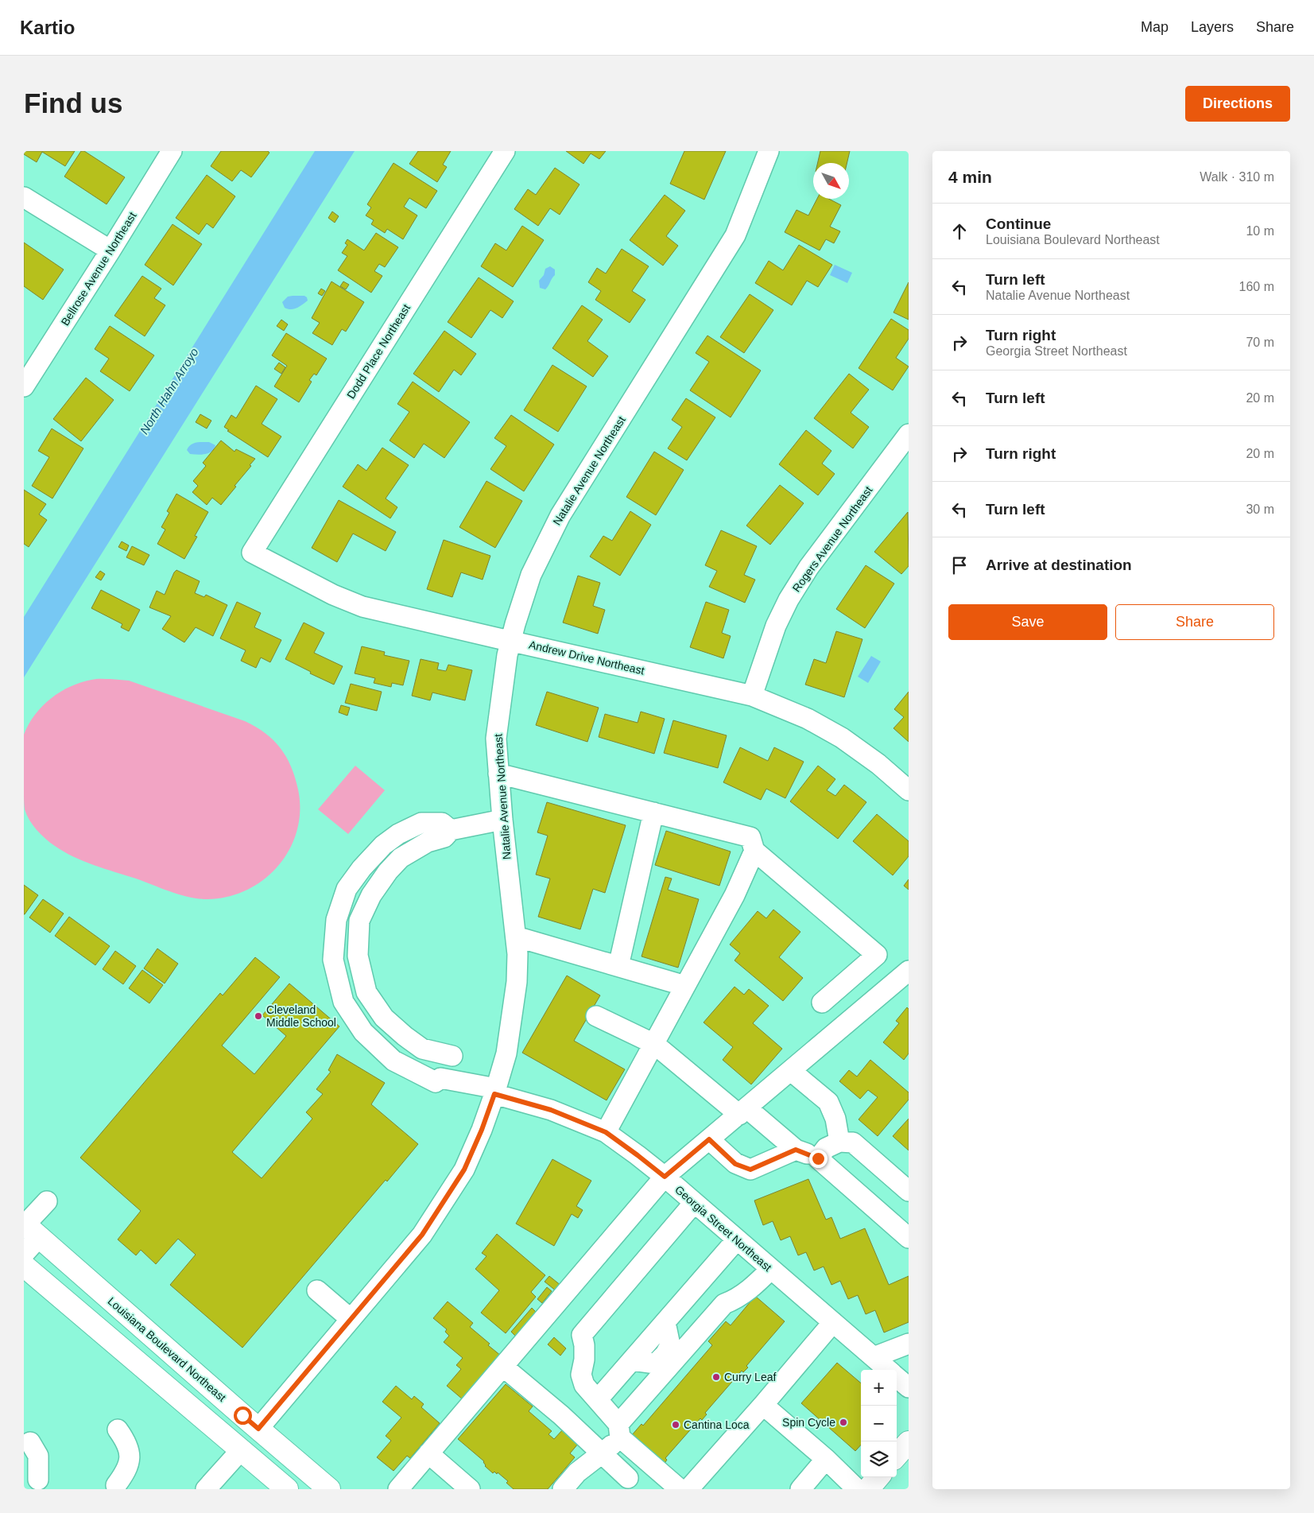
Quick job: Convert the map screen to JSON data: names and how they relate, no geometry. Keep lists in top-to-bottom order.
{
  "streets": {
    "main road": ["Louisiana Boulevard Northeast"],
    "street": [
      "Bellrose Avenue Northeast",
      "Dodd Place Northeast",
      "Natalie Avenue Northeast",
      "Rogers Avenue Northeast",
      "Andrew Drive Northeast",
      "Georgia Street Northeast"
    ]
  },
  "crossings": [
    ["Dodd Place Northeast", "Andrew Drive Northeast"],
    ["Natalie Avenue Northeast", "Andrew Drive Northeast"],
    ["Natalie Avenue Northeast", "Georgia Street Northeast"],
    ["Natalie Avenue Northeast", "Louisiana Boulevard Northeast"],
    ["Rogers Avenue Northeast", "Andrew Drive Northeast"]
  ],
  "water": ["North Hahn Arroyo"],
  "places": [
    "Cleveland Middle School",
    "Curry Leaf",
    "Spin Cycle",
    "Cantina Loca"
  ],
  "north": "bottom right",
  "page": {
    "header": "Kartio",
    "nav": ["Map", "Layers", "Share"],
    "buttons": [
      "Directions",
      ["Save", "Share"]
    ],
    "title": "Find us",
    "heading": ["4 min", "Walk · 310 m"],
    "list": [
      ["Continue", "Louisiana Boulevard Northeast", "10 m"],
      ["Turn left", "Natalie Avenue Northeast", "160 m"],
      ["Turn right", "Georgia Street Northeast", "70 m"],
      ["Turn left", "20 m"],
      ["Turn right", "20 m"],
      ["Turn left", "30 m"],
      "Arrive at destination"
    ],
    "map_buttons": ["+", "−"]
  }
}
